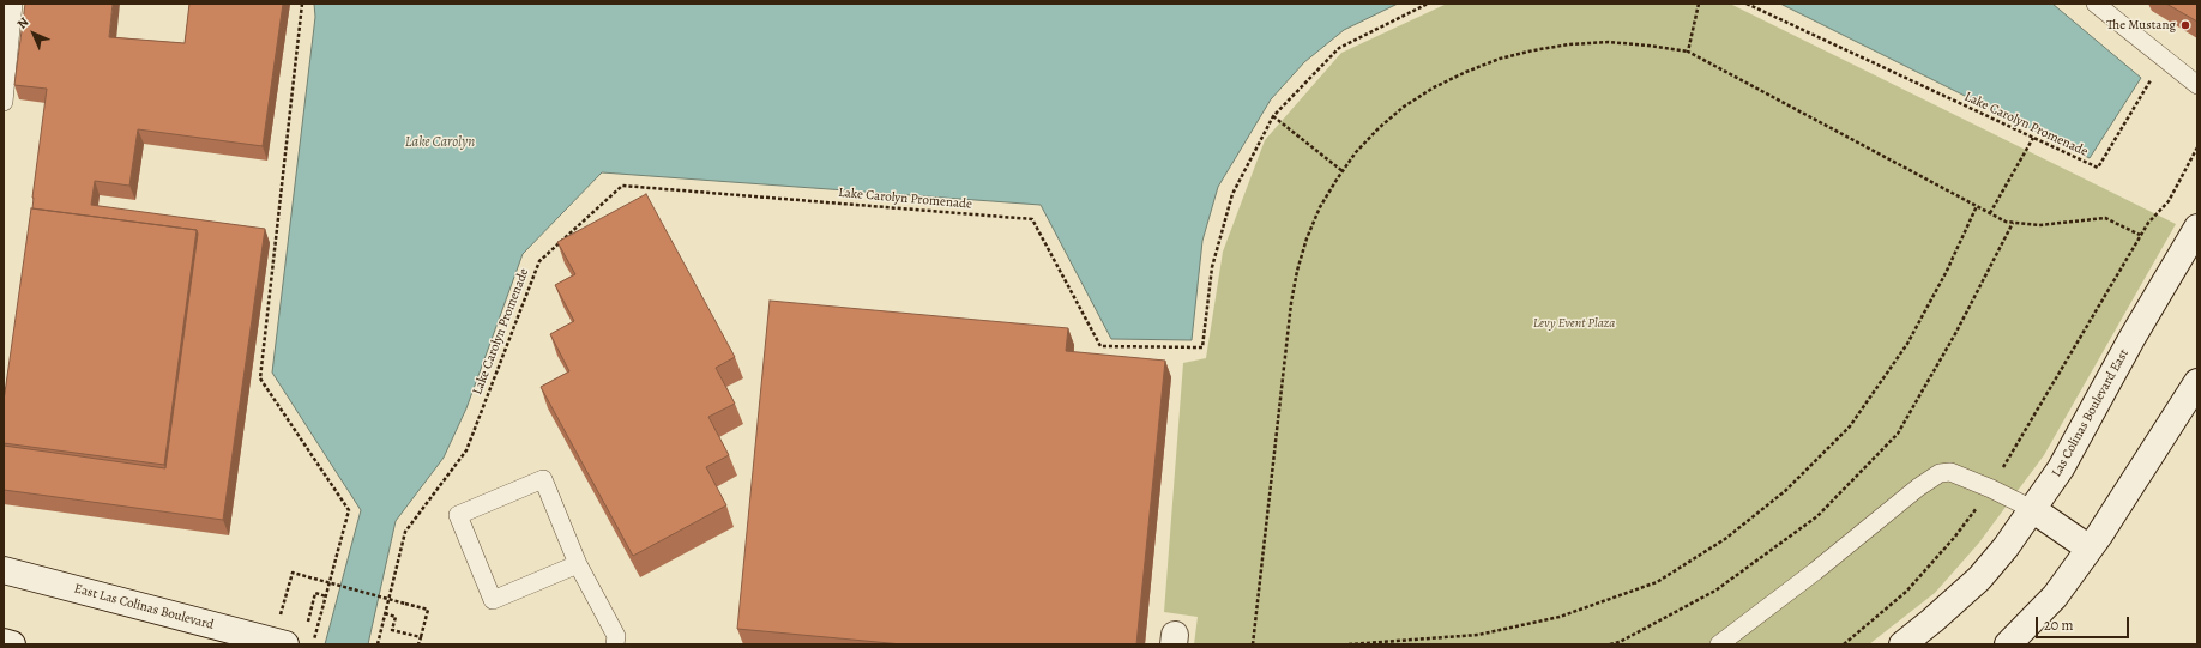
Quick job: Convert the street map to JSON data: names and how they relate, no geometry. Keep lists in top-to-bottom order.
{
  "streets": {
    "main road": ["Las Colinas Boulevard East", "East Las Colinas Boulevard"],
    "path": ["Lake Carolyn Promenade"]
  },
  "water": ["Lake Carolyn"],
  "parks": ["Levy Event Plaza"],
  "places": ["The Mustang"],
  "scale_bar": "20 m",
  "north": "top left"
}
